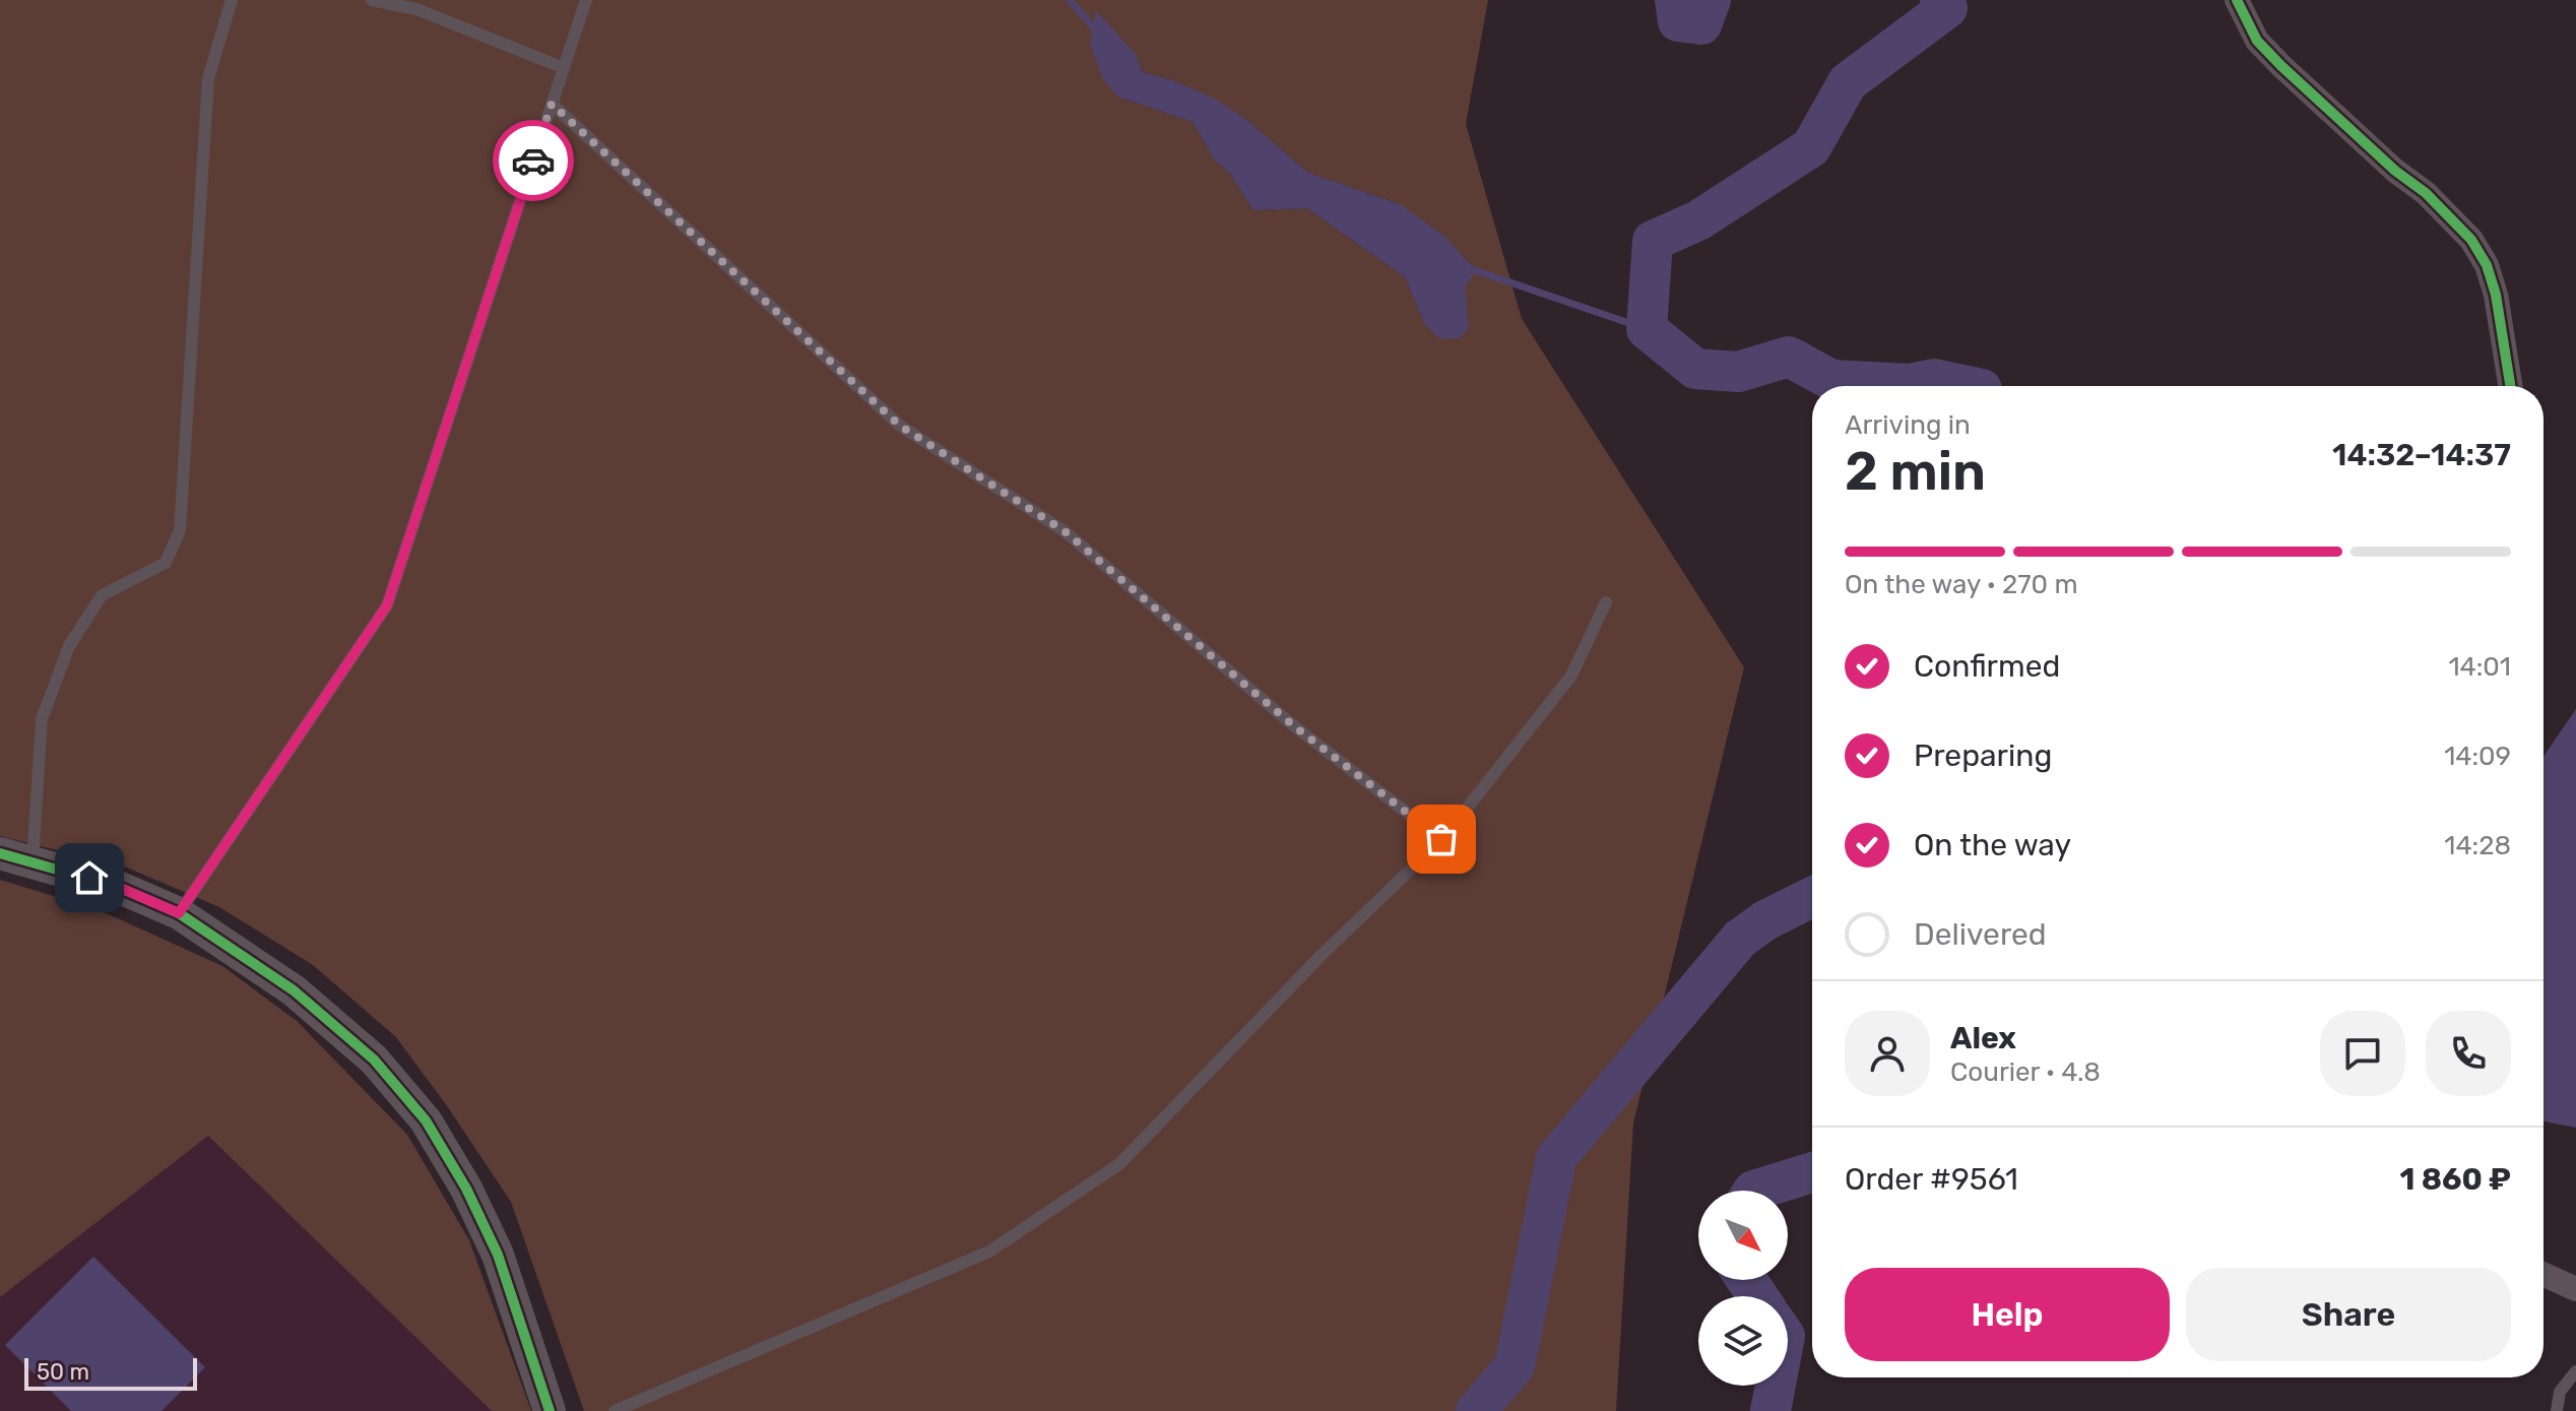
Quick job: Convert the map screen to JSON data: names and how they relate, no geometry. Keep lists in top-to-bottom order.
{
  "scale_bar": "50 m",
  "north": "bottom right",
  "page": {
    "heading": ["2 min", "Arriving in", "14:32–14:37"],
    "panel": [
      "Alex",
      "Courier · 4.8",
      "Order #9561",
      "1 860 ₽"
    ],
    "bar": "On the way · 270 m",
    "list": [
      ["Confirmed", "14:01"],
      ["Preparing", "14:09"],
      ["On the way", "14:28"],
      "Delivered"
    ],
    "buttons": ["Help", "Share"],
    "scale": "50 m"
  }
}
